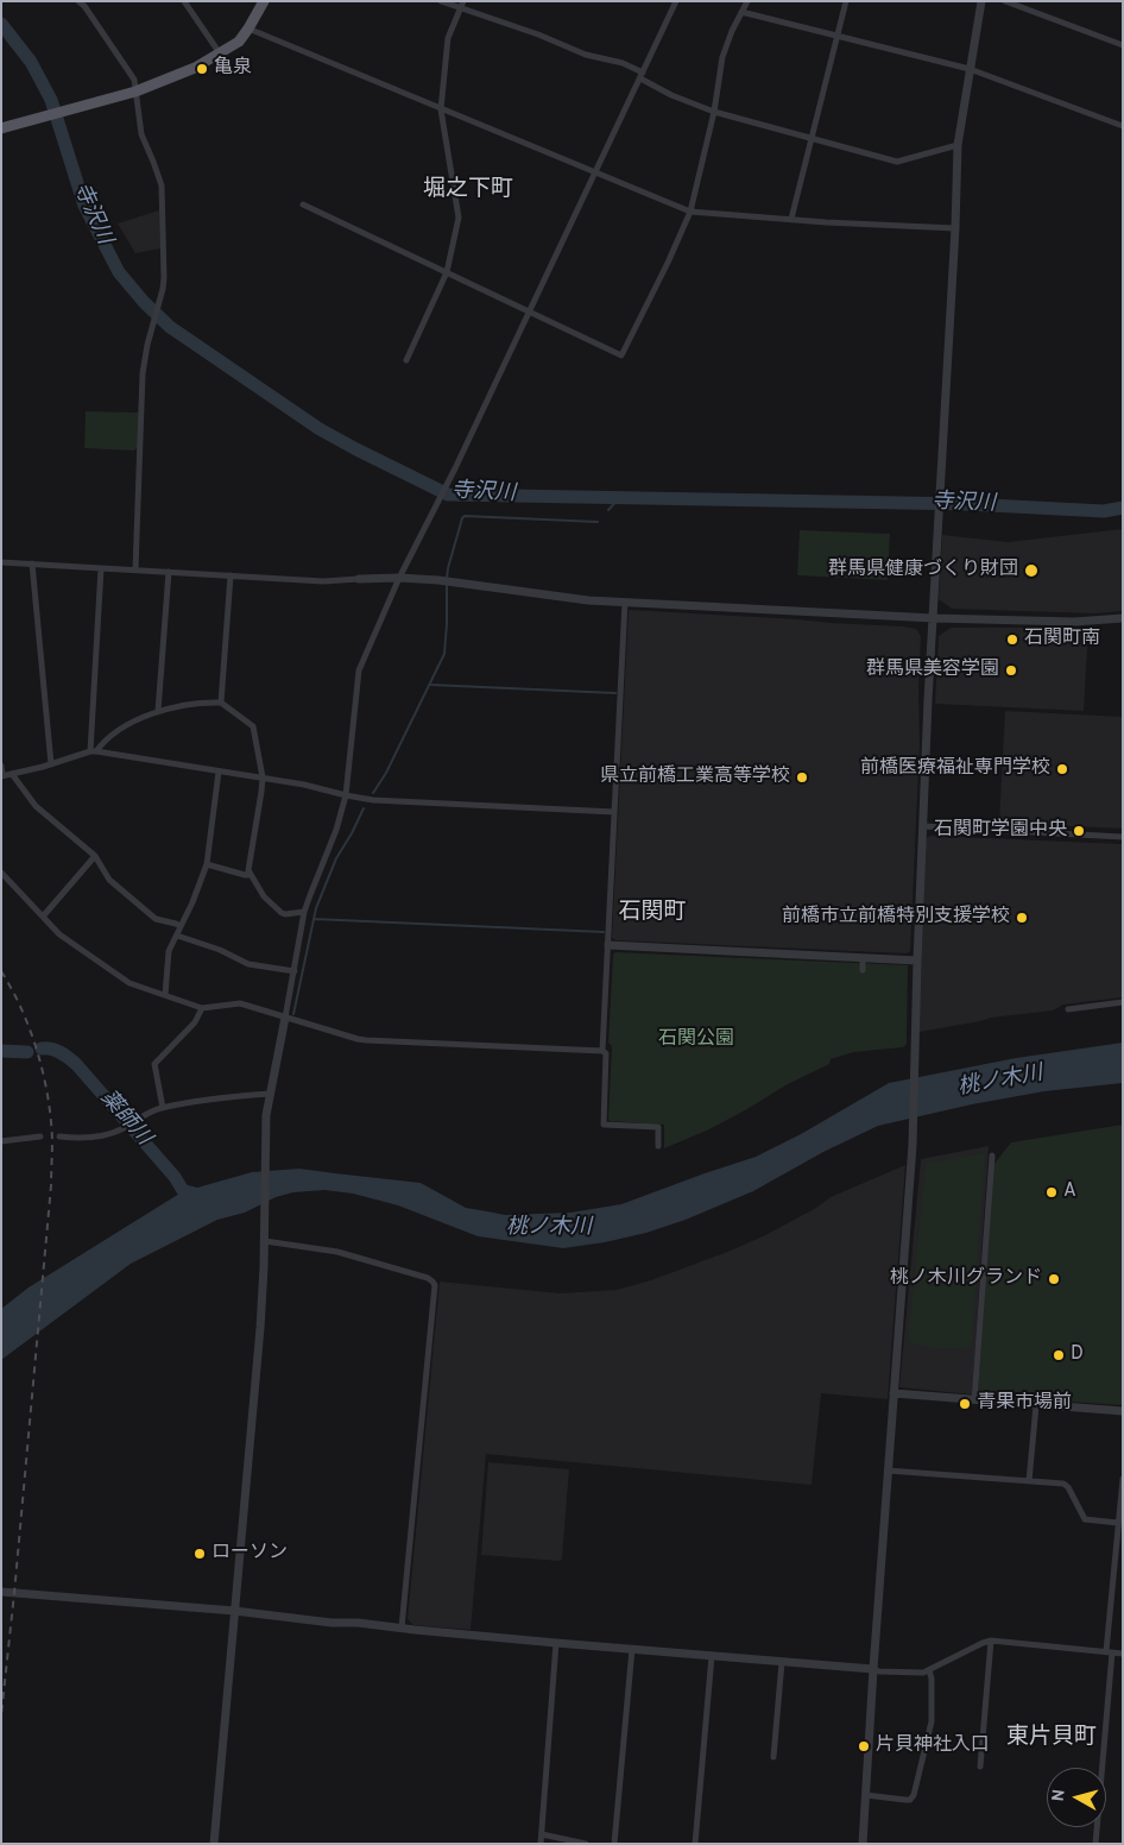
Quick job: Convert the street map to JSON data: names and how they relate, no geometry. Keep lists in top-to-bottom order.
{
  "districts": ["堀之下町", "石関町", "東片貝町"],
  "water": ["寺沢川", "桃ノ木川", "薬師川"],
  "parks": ["石関公園"],
  "places": [
    "亀泉",
    "群馬県健康づくり財団",
    "石関町南",
    "群馬県美容学園",
    "前橋医療福祉専門学校",
    "県立前橋工業高等学校",
    "石関町学園中央",
    "前橋市立前橋特別支援学校",
    "A",
    "桃ノ木川グランド",
    "D",
    "青果市場前",
    "ローソン",
    "片貝神社入口"
  ],
  "north": "left"
}
